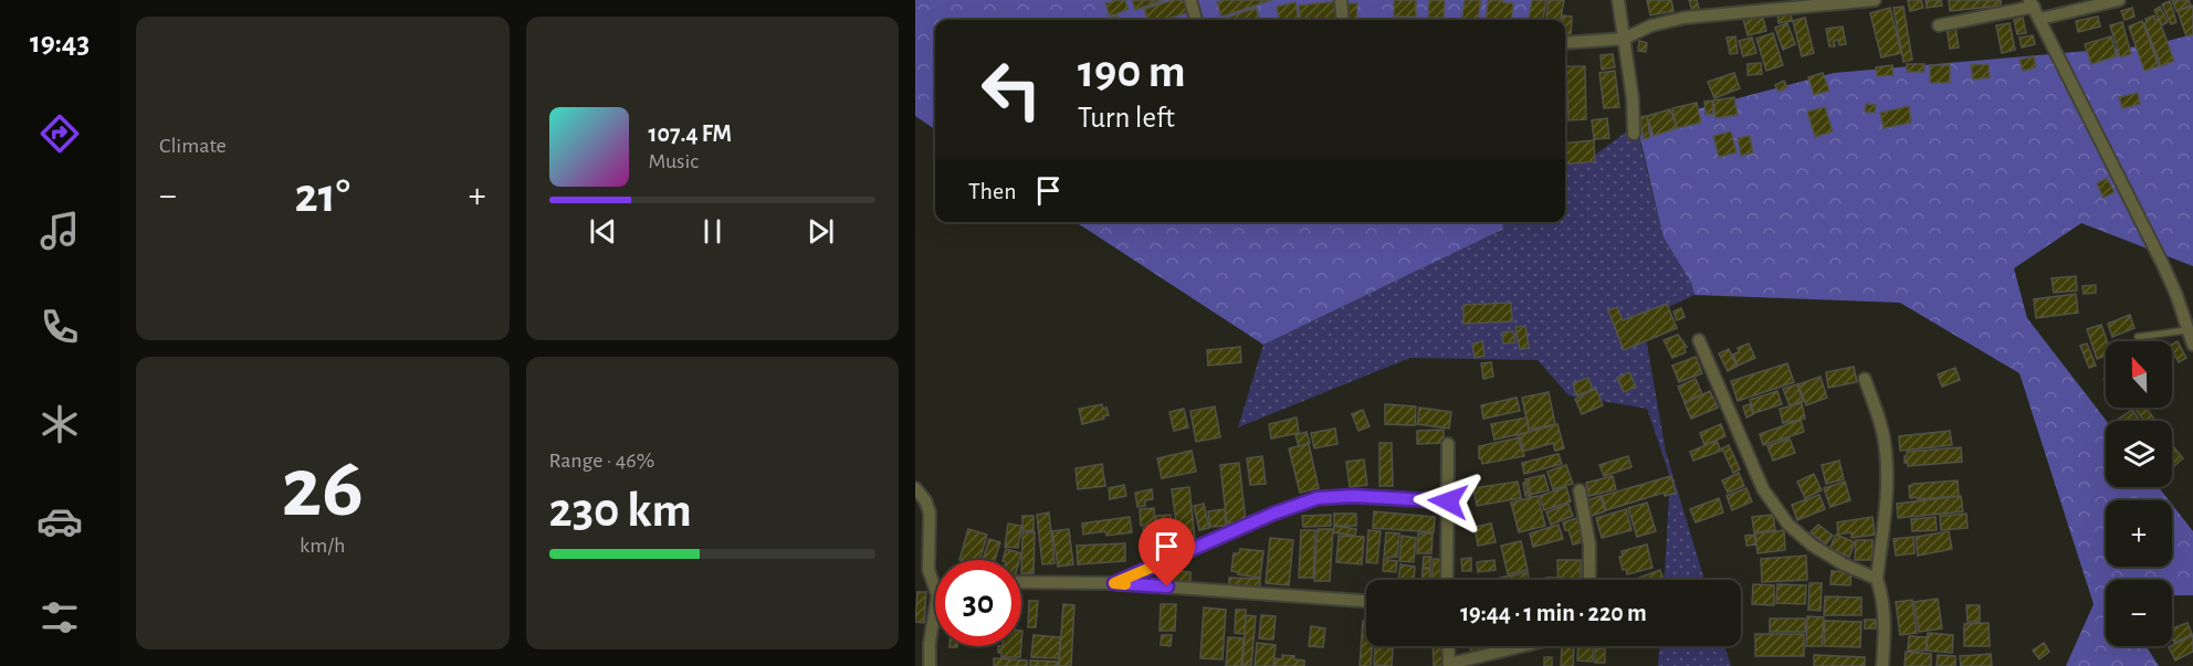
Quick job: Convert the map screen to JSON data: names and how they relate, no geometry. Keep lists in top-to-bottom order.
{
  "north": "top",
  "page": {
    "tabs": "19:43",
    "tile": [
      "Climate",
      ["26", "km/h"],
      ["Range · 46%", "230 km"]
    ],
    "turn": ["190 m", "Turn left"],
    "song": ["107.4 FM", "Music"],
    "then": "Then",
    "heat": ["−", "21°", "+"],
    "map_buttons": ["+", "−"],
    "limit": "30",
    "trip": "19:44 · 1 min · 220 m"
  }
}
